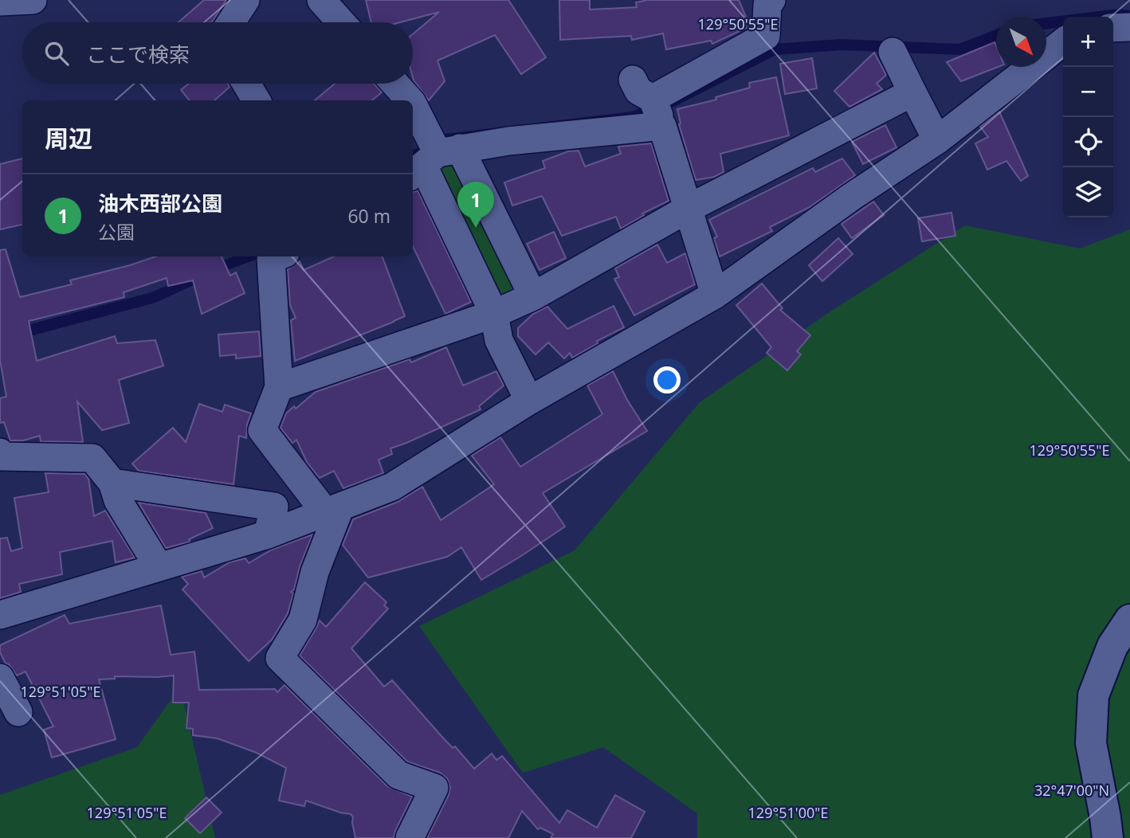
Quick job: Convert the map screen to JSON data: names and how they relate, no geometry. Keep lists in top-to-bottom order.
{
  "north": "bottom right",
  "page": {
    "map_buttons": ["+", "−"],
    "search": "ここで検索",
    "heading": "周辺",
    "list": [
      {
        "mark": "1",
        "name": "油木西部公園",
        "note": "公園",
        "value": "60 m"
      }
    ],
    "pins": "1"
  },
  "coordinates": [
    "129°50'55\"E",
    "129°51'05\"E",
    "32°47'00\"N",
    "129°51'00\"E"
  ]
}
